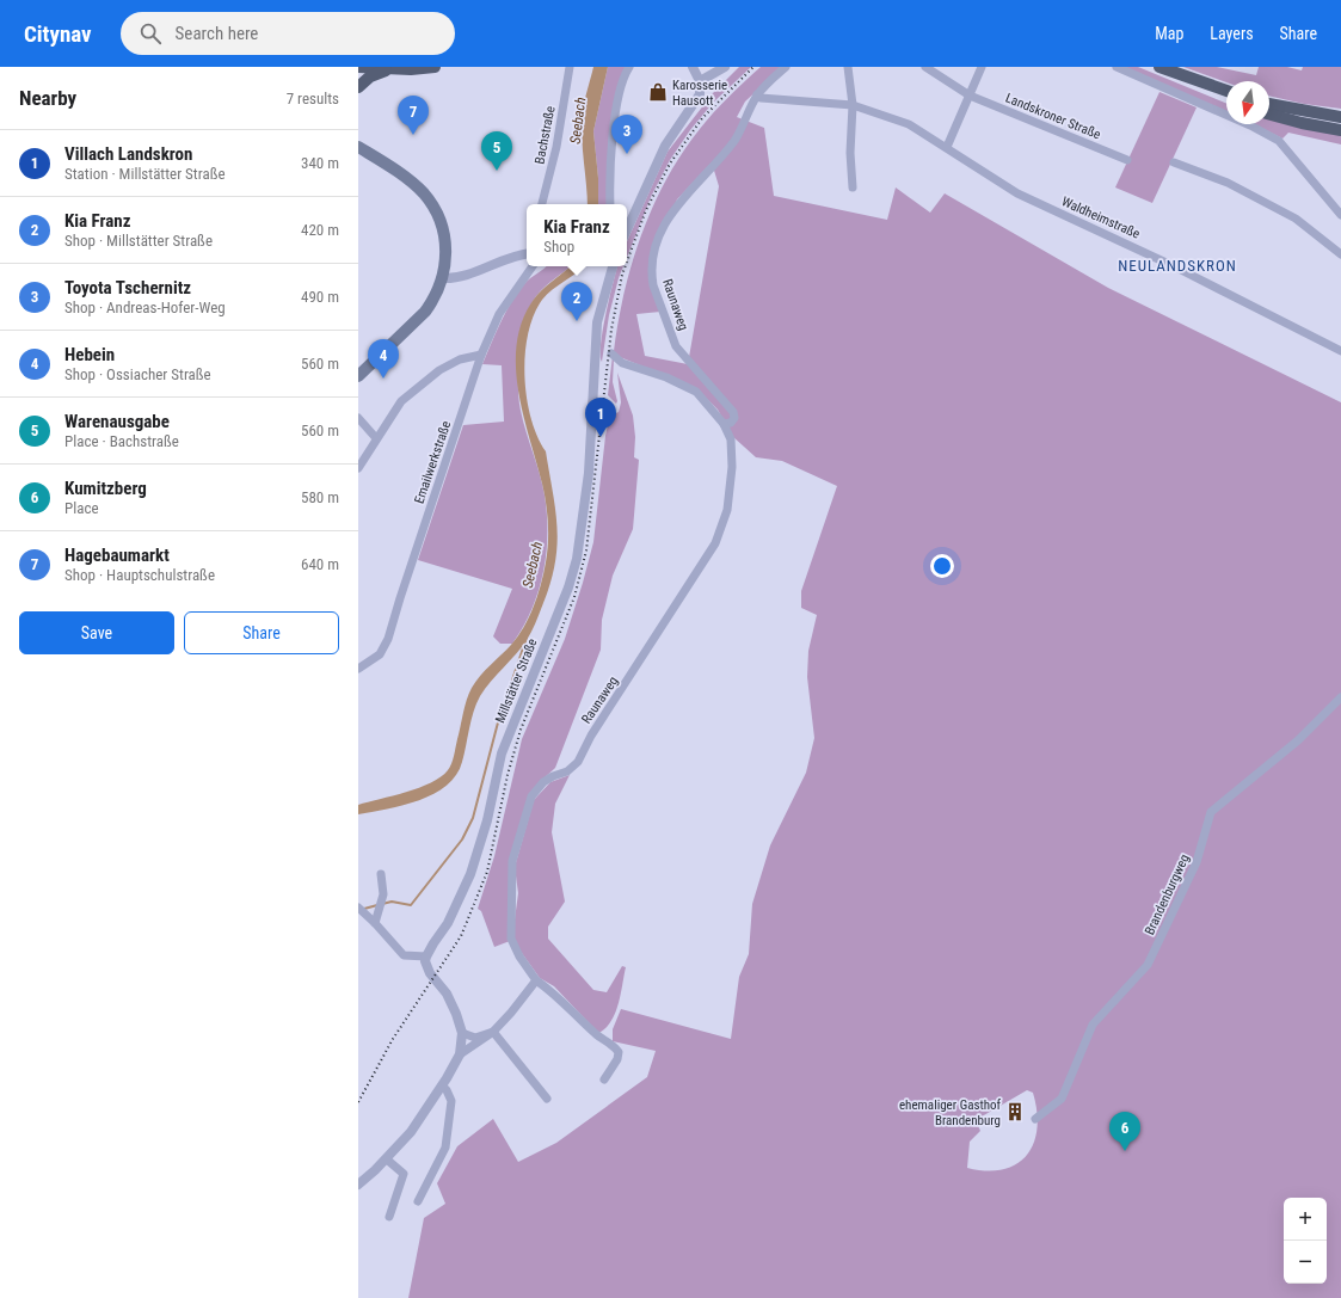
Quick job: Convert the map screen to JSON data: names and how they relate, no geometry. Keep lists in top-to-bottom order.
{
  "streets": {
    "street": [
      "Landskroner Straße",
      "Bachstraße",
      "Waldheimstraße",
      "Raunaweg",
      "Emailwerkstraße",
      "Millstätter Straße",
      "Brandenburgweg"
    ]
  },
  "crossings": [
    ["Waldheimstraße", "Raunaweg"]
  ],
  "districts": ["NEULANDSKRON"],
  "water": ["Seebach"],
  "places": {
    "shop": ["Karosserie Hausott"],
    "building": ["ehemaliger Gasthof Brandenburg"]
  },
  "north": "bottom",
  "page": {
    "header": "Citynav",
    "search": "Search here",
    "nav": ["Map", "Layers", "Share"],
    "heading": ["Nearby", "7 results"],
    "pins": [
      "7",
      "3",
      "5",
      "2",
      "4",
      "1",
      "6"
    ],
    "list": [
      {
        "mark": "1",
        "name": "Villach Landskron",
        "note": "Station · Millstätter Straße",
        "value": "340 m"
      },
      {
        "mark": "2",
        "name": "Kia Franz",
        "note": "Shop · Millstätter Straße",
        "value": "420 m"
      },
      {
        "mark": "3",
        "name": "Toyota Tschernitz",
        "note": "Shop · Andreas-Hofer-Weg",
        "value": "490 m"
      },
      {
        "mark": "4",
        "name": "Hebein",
        "note": "Shop · Ossiacher Straße",
        "value": "560 m"
      },
      {
        "mark": "5",
        "name": "Warenausgabe",
        "note": "Place · Bachstraße",
        "value": "560 m"
      },
      {
        "mark": "6",
        "name": "Kumitzberg",
        "note": "Place",
        "value": "580 m"
      },
      {
        "mark": "7",
        "name": "Hagebaumarkt",
        "note": "Shop · Hauptschulstraße",
        "value": "640 m"
      }
    ],
    "popup": ["Kia Franz", "Shop"],
    "buttons": ["Save", "Share"],
    "map_buttons": ["+", "−"]
  }
}
